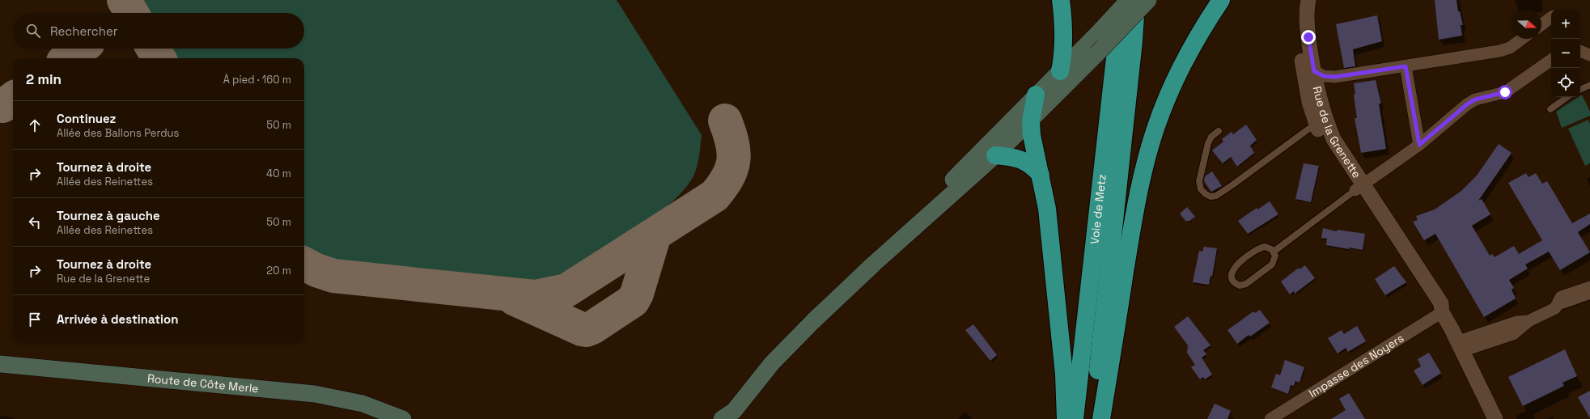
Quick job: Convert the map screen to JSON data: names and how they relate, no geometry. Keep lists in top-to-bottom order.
{
  "streets": {
    "highway": ["Voie de Metz"],
    "main road": ["Route de Côte Merle"],
    "street": ["Rue de la Grenette", "Impasse des Noyers"]
  },
  "crossings": [
    ["Rue de la Grenette", "Impasse des Noyers"]
  ],
  "north": "right",
  "page": {
    "map_buttons": ["+", "−"],
    "search": "Rechercher",
    "heading": ["2 min", "À pied · 160 m"],
    "list": [
      ["Continuez", "Allée des Ballons Perdus", "50 m"],
      ["Tournez à droite", "Allée des Reinettes", "40 m"],
      ["Tournez à gauche", "Allée des Reinettes", "50 m"],
      ["Tournez à droite", "Rue de la Grenette", "20 m"],
      "Arrivée à destination"
    ]
  }
}
